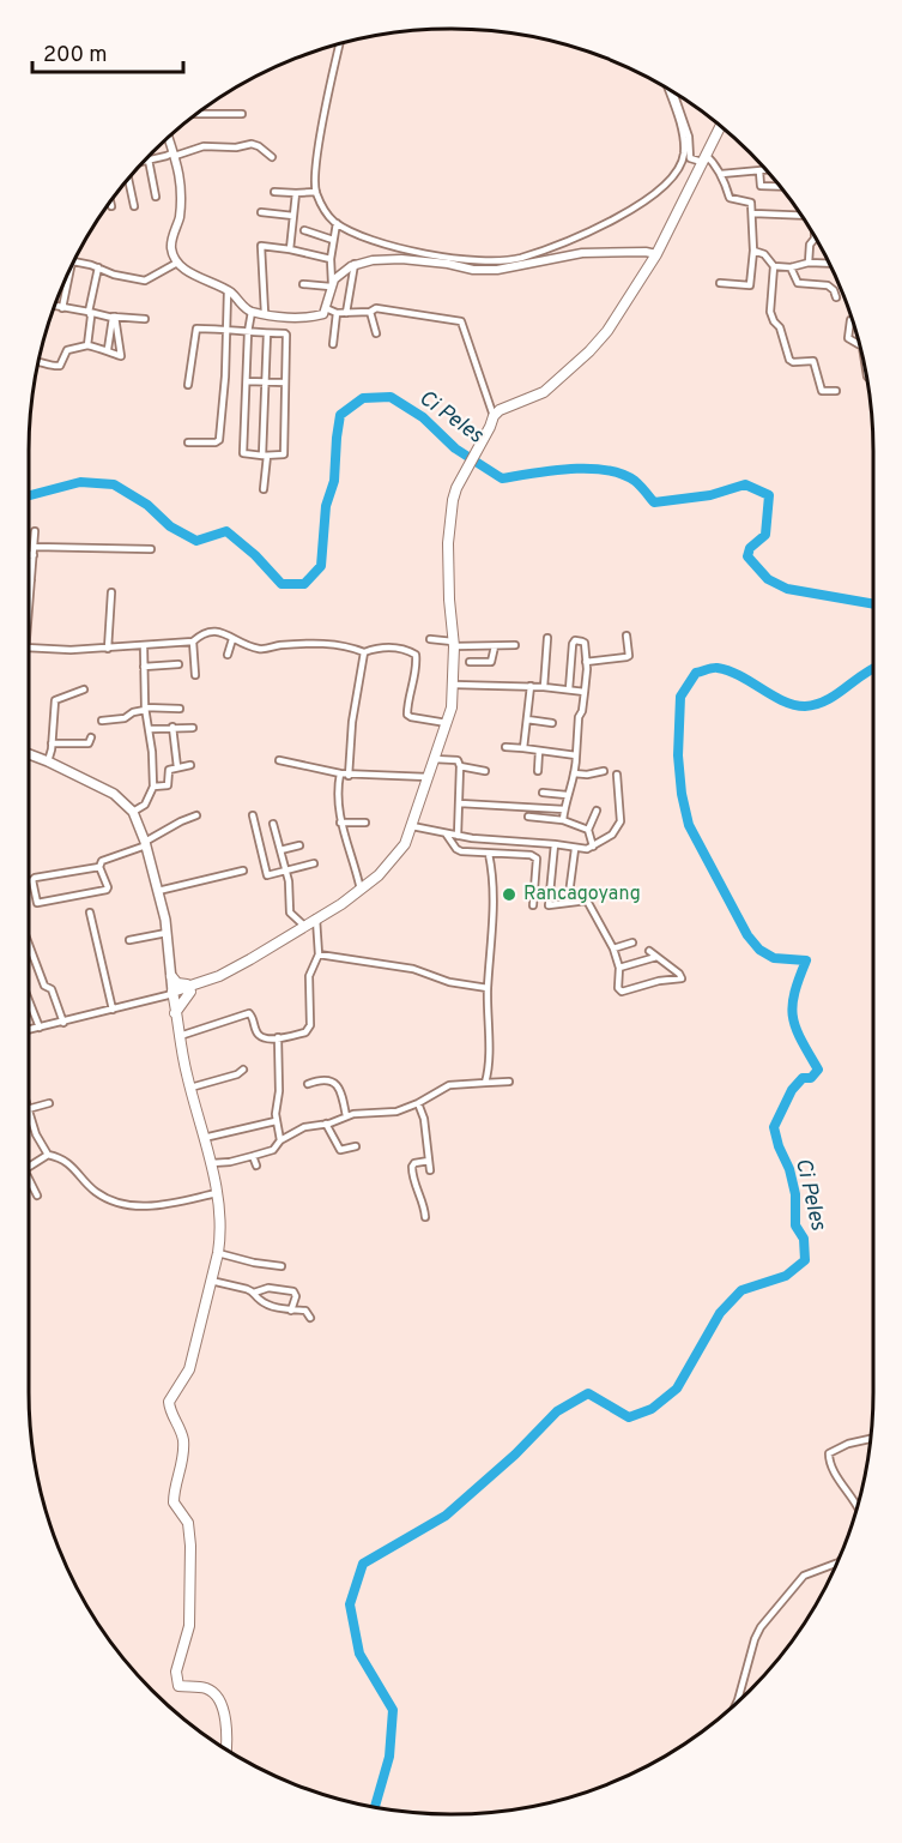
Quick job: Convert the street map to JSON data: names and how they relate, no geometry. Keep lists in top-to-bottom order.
{
  "water": ["Ci Peles"],
  "places": ["Rancagoyang"],
  "scale_bar": "200 m"
}
